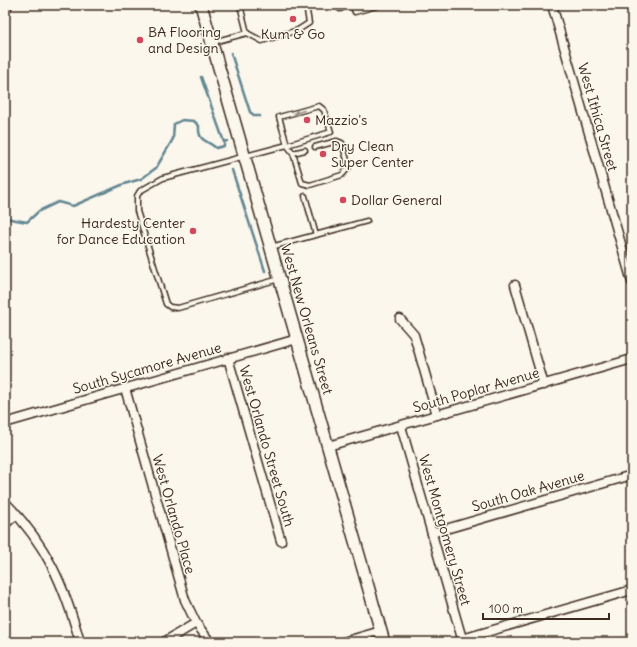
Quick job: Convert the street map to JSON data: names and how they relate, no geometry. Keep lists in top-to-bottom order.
{
  "streets": {
    "main road": ["West New Orleans Street"],
    "street": [
      "West Ithica Street",
      "South Sycamore Avenue",
      "South Poplar Avenue",
      "West Orlando Street South",
      "South Oak Avenue",
      "West Orlando Place",
      "West Montgomery Street"
    ]
  },
  "crossings": [
    ["West New Orleans Street", "South Sycamore Avenue"],
    ["West New Orleans Street", "South Poplar Avenue"],
    ["South Sycamore Avenue", "West Orlando Street South"],
    ["South Sycamore Avenue", "West Orlando Place"],
    ["South Poplar Avenue", "West Montgomery Street"],
    ["South Oak Avenue", "West Montgomery Street"]
  ],
  "places": [
    "Kum & Go",
    "BA Flooring and Design",
    "Mazzio's",
    "Dry Clean Super Center",
    "Dollar General",
    "Hardesty Center for Dance Education"
  ],
  "scale_bar": "100 m"
}
